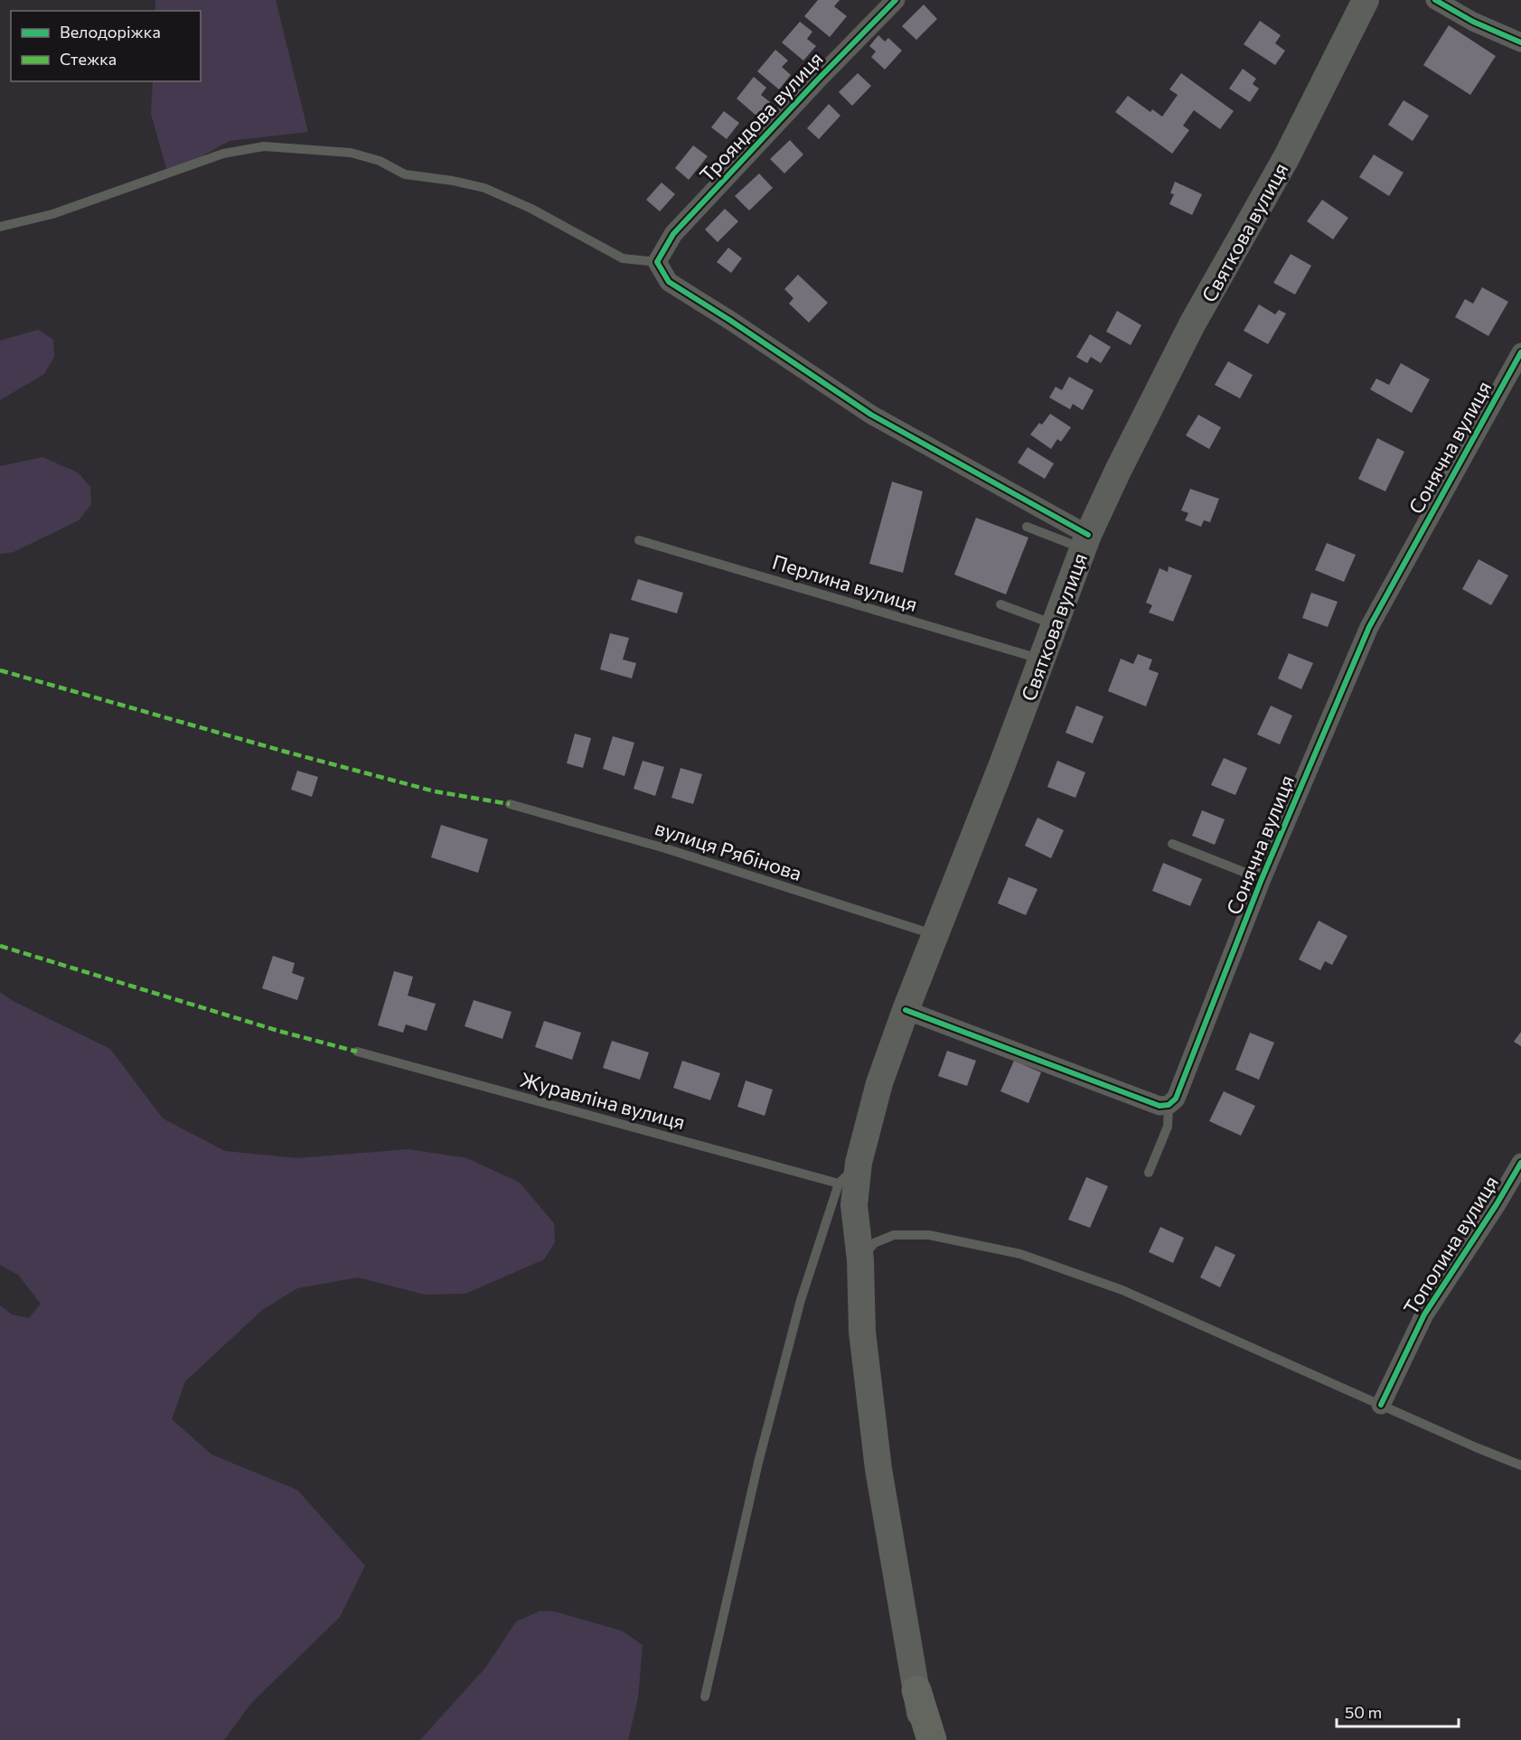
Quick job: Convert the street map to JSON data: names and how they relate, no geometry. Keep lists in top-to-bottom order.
{
  "streets": {
    "main road": ["Святкова вулиця"],
    "street": ["Трояндова вулиця", "Сонячна вулиця", "Тополина вулиця"],
    "lane": ["Перлина вулиця", "вулиця Рябінова", "Журавліна вулиця"]
  },
  "crossings": [
    ["Святкова вулиця", "Перлина вулиця"],
    ["Святкова вулиця", "вулиця Рябінова"]
  ],
  "legend": ["Велодоріжка", "Стежка"],
  "scale_bar": "50 m"
}
